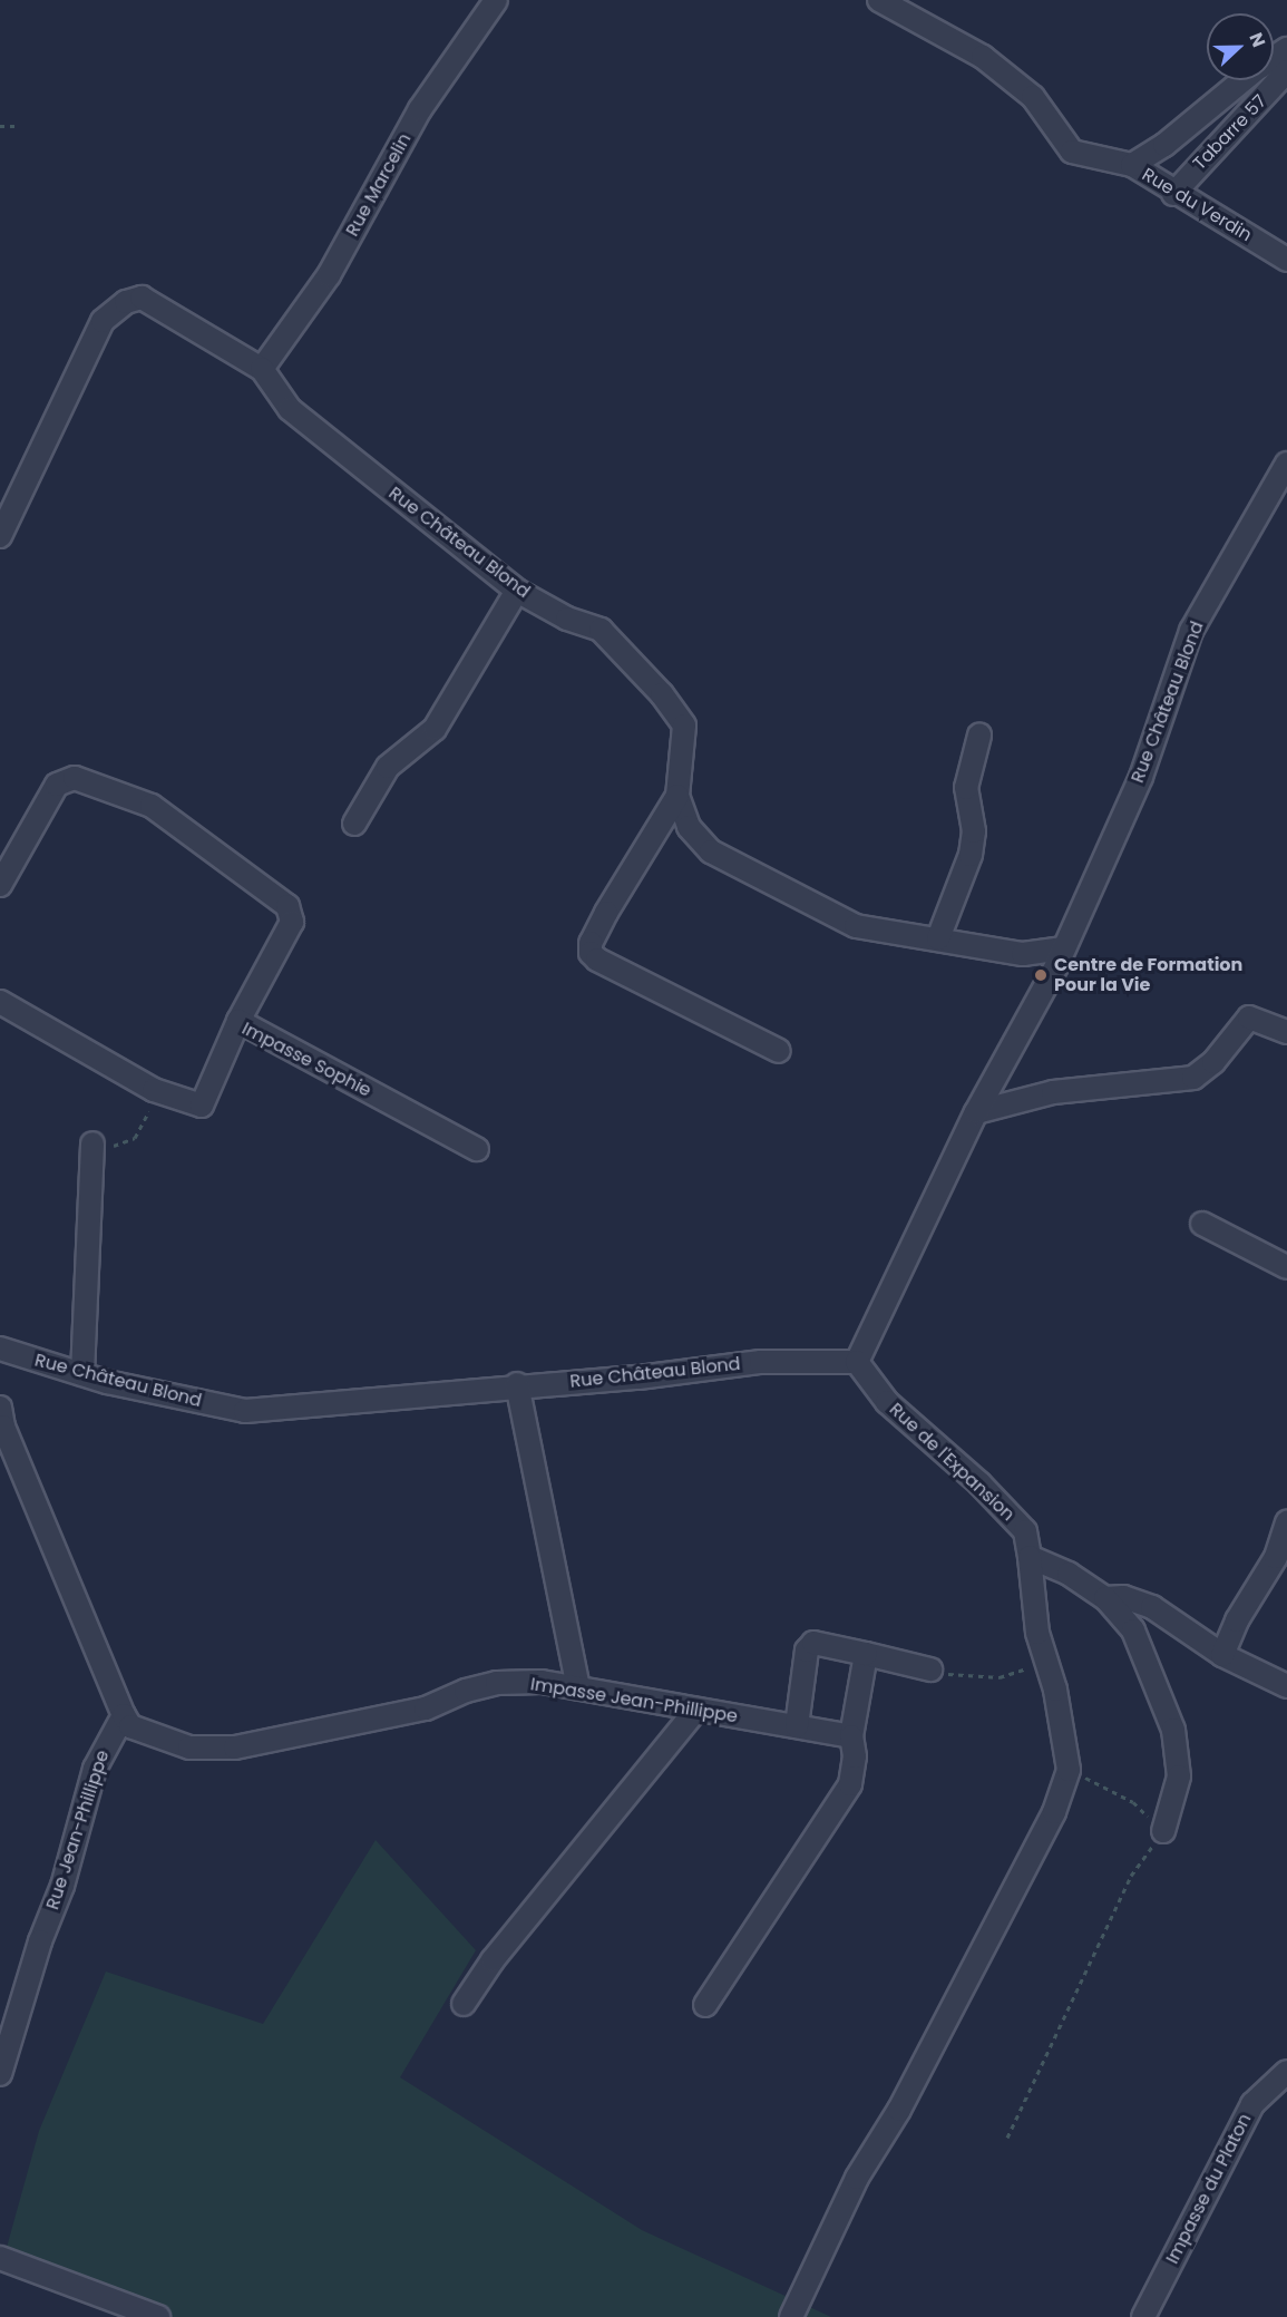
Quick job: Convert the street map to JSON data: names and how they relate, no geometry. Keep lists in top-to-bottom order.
{
  "streets": {
    "street": [
      "Tabarre 57",
      "Rue Marcelin",
      "Rue du Verdin",
      "Rue Château Blond",
      "Impasse Sophie",
      "Rue de l'Expansion",
      "Impasse Jean-Phillippe",
      "Rue Jean-Phillippe",
      "Impasse du Platon"
    ]
  },
  "crossings": [
    ["Tabarre 57", "Rue du Verdin"],
    ["Rue Marcelin", "Rue Château Blond"],
    ["Rue Château Blond", "Rue de l'Expansion"],
    ["Impasse Jean-Phillippe", "Rue Jean-Phillippe"]
  ],
  "places": ["Centre de Formation Pour la Vie"],
  "north": "right"
}
